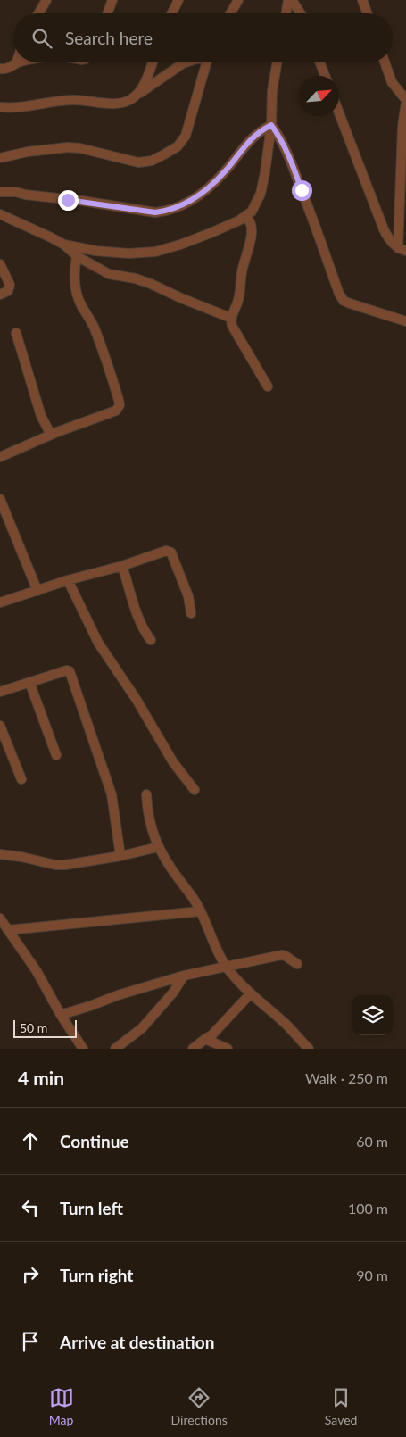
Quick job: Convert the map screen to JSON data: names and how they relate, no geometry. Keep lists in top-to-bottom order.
{
  "scale_bar": "50 m",
  "north": "top right",
  "page": {
    "search": "Search here",
    "scale": "50 m",
    "heading": ["4 min", "Walk · 250 m"],
    "list": [
      ["Continue", "60 m"],
      ["Turn left", "100 m"],
      ["Turn right", "90 m"],
      "Arrive at destination"
    ],
    "nav": ["Map", "Directions", "Saved"]
  }
}
